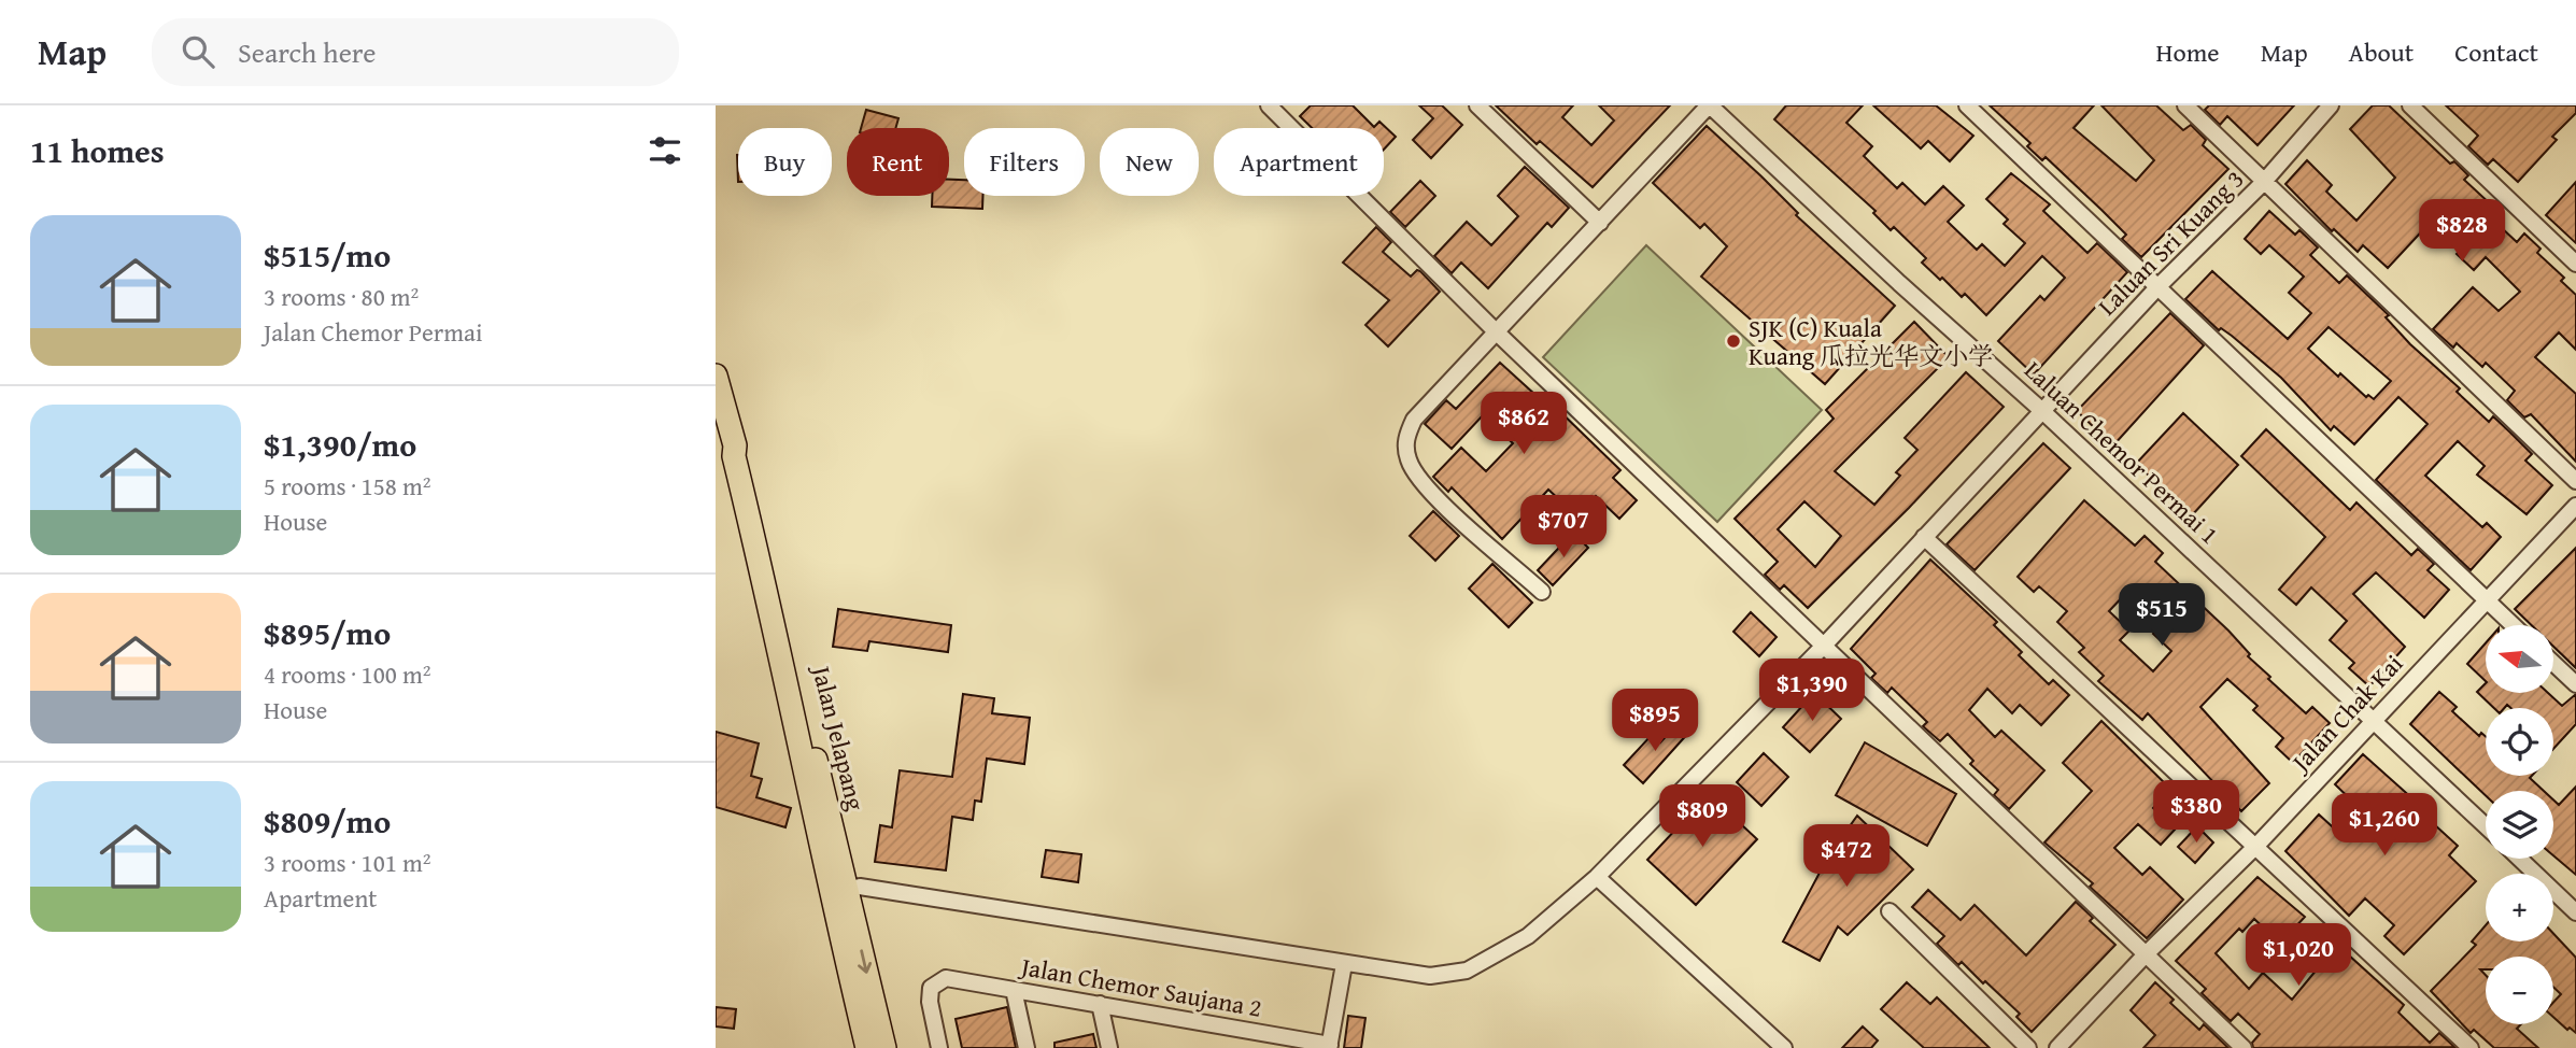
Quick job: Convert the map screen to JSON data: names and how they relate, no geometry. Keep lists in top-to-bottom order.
{
  "streets": {
    "main road": ["Jalan Jelapang"],
    "street": [
      "Laluan Sri Kuang 3",
      "Laluan Chemor Permai 1",
      "Jalan Chak Kai",
      "Jalan Chemor Saujana 2"
    ]
  },
  "crossings": [
    ["Laluan Sri Kuang 3", "Laluan Chemor Permai 1"],
    ["Laluan Sri Kuang 3", "Jalan Jelapang"],
    ["Laluan Chemor Permai 1", "Jalan Chak Kai"]
  ],
  "places": ["SJK (C) Kuala Kuang 瓜拉光华文小学"],
  "north": "left",
  "page": {
    "header": "Map",
    "search": "Search here",
    "nav": [
      "Home",
      "Map",
      "About",
      "Contact"
    ],
    "heading": "11 homes",
    "chip": [
      "Buy",
      "Rent",
      "Filters",
      "New",
      "Apartment"
    ],
    "list": [
      {
        "name": "$515/mo",
        "note": "3 rooms · 80 m² · Jalan Chemor Permai"
      },
      {
        "name": "$1,390/mo",
        "note": "5 rooms · 158 m² · House"
      },
      {
        "name": "$895/mo",
        "note": "4 rooms · 100 m² · House"
      },
      {
        "name": "$809/mo",
        "note": "3 rooms · 101 m² · Apartment"
      }
    ],
    "price": [
      "$828",
      "$862",
      "$707",
      "$515",
      "$1,390",
      "$895",
      "$380",
      "$809",
      "$1,260",
      "$472",
      "$1,020"
    ],
    "map_buttons": ["+", "−"]
  }
}
